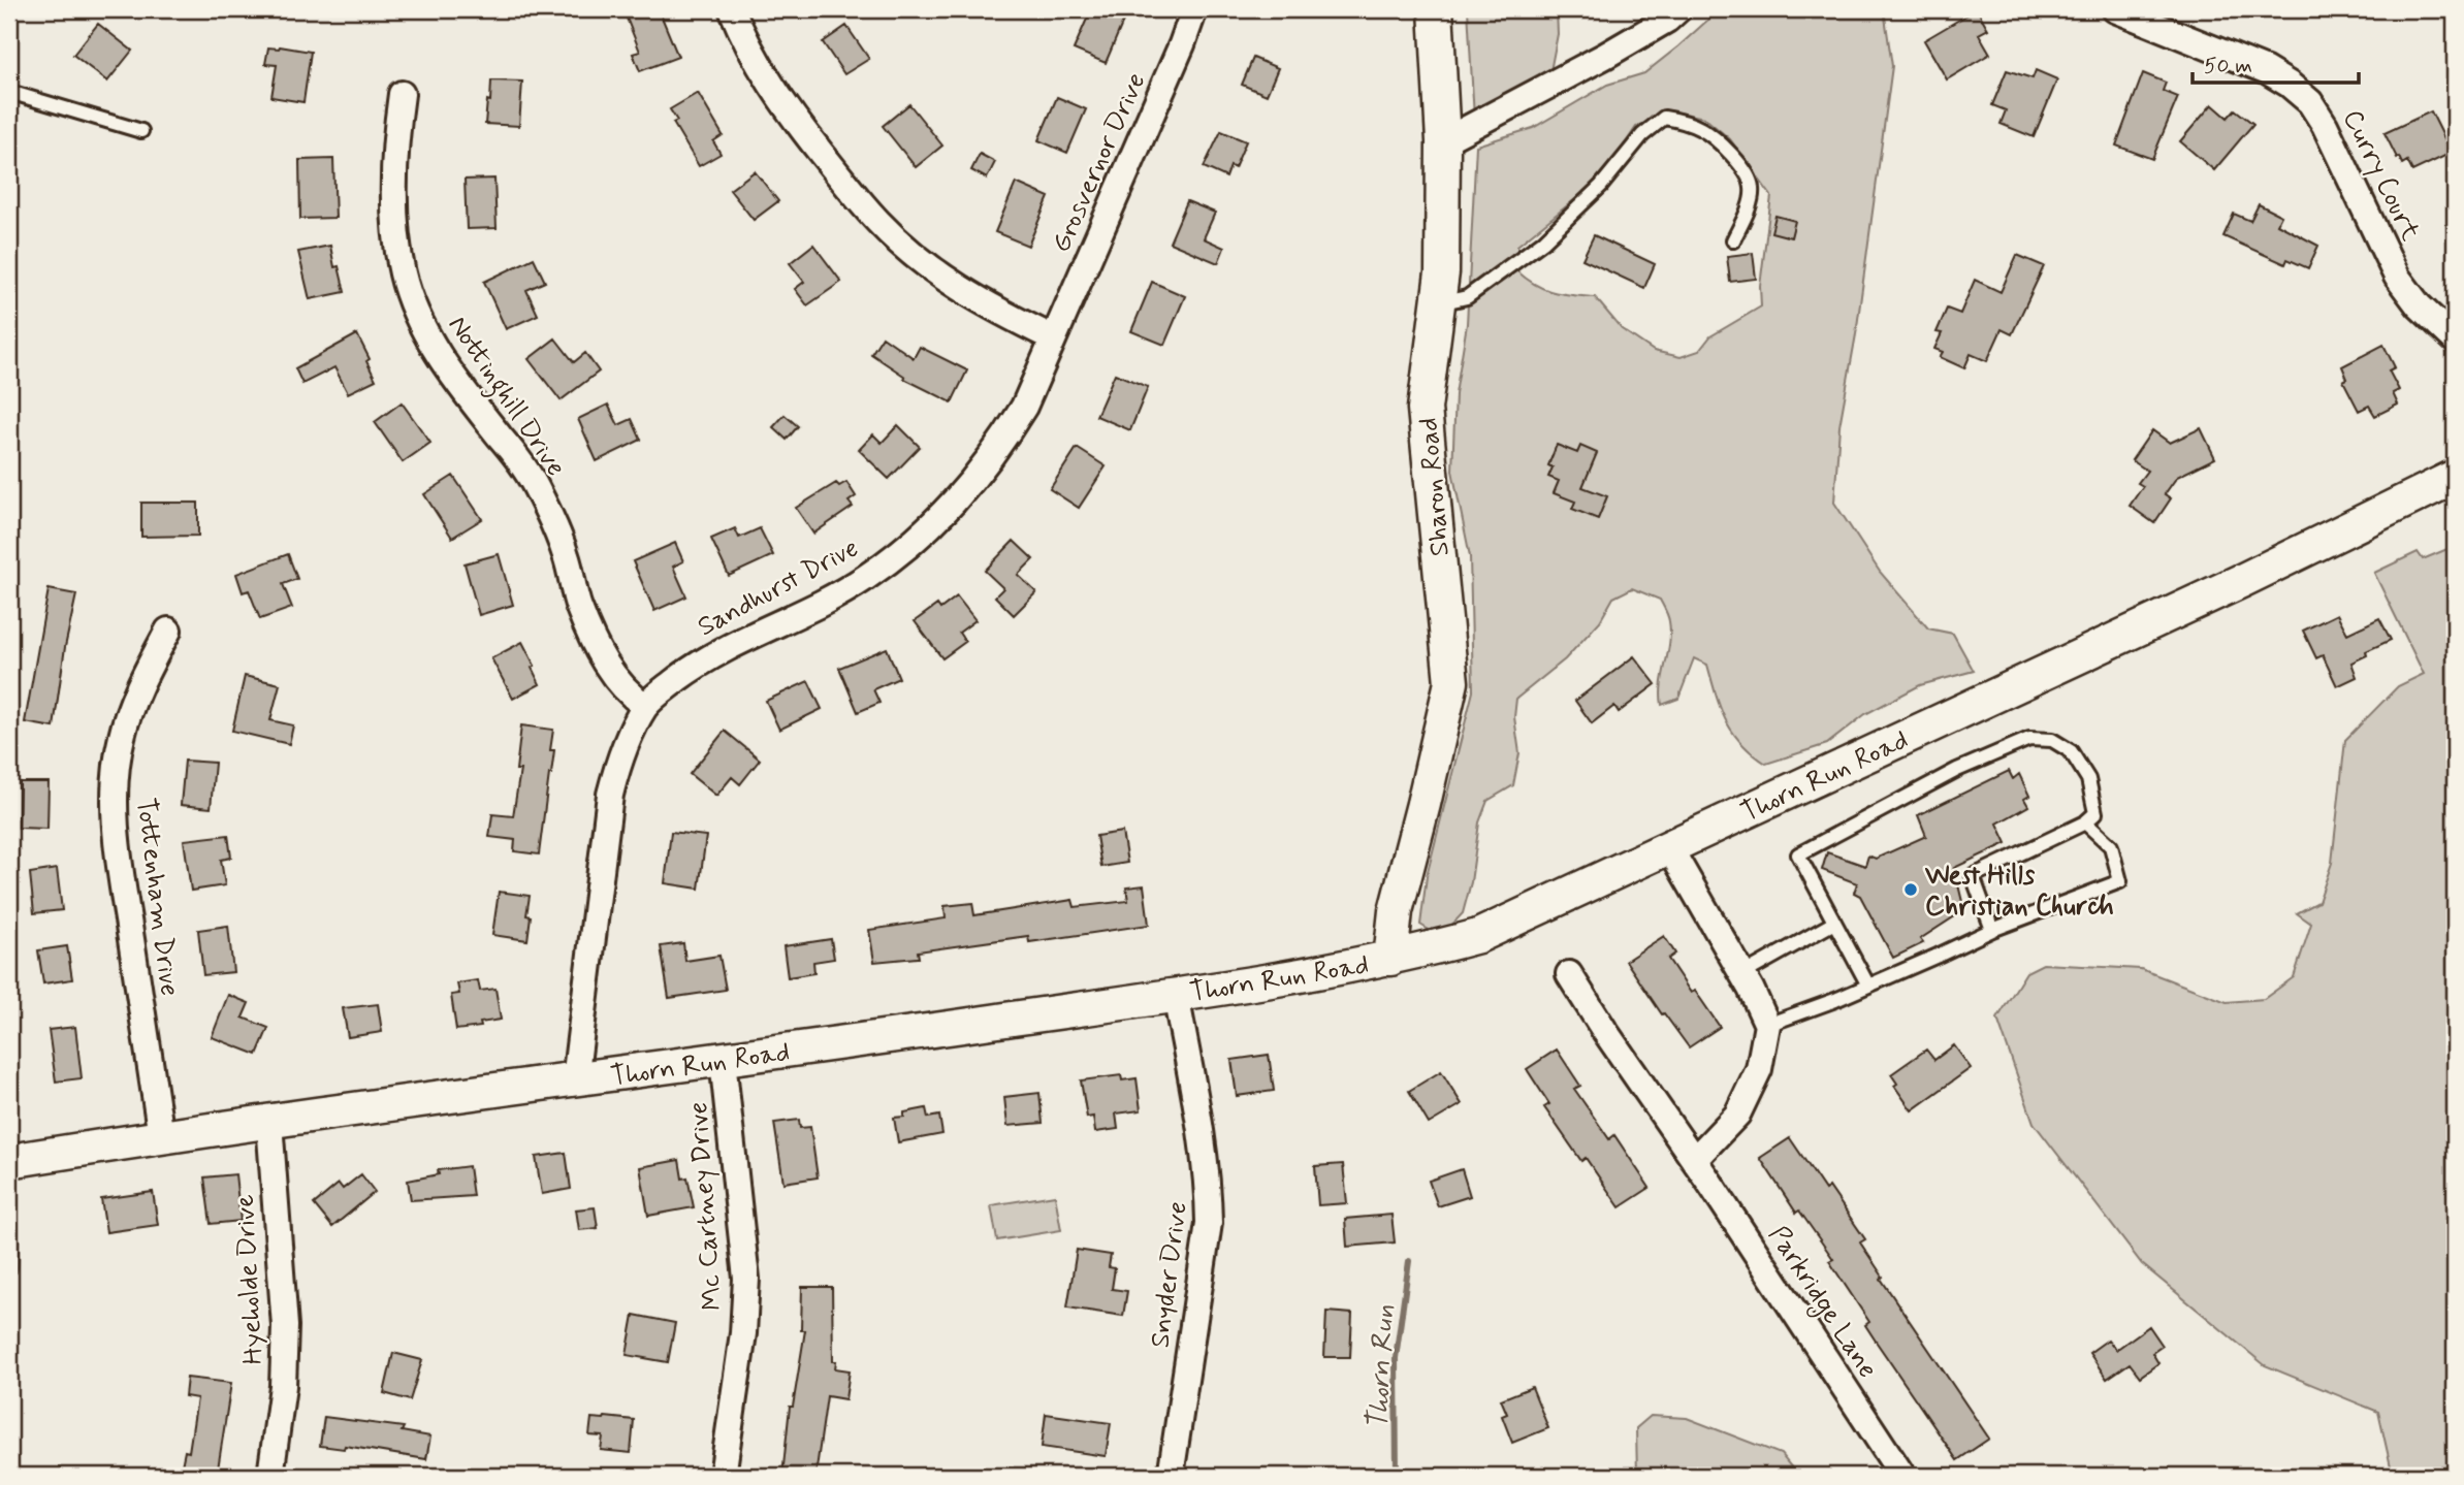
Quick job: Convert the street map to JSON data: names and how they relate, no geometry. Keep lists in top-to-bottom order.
{
  "streets": {
    "street": [
      "Grosvernor Drive",
      "Curry Court",
      "Nottinghill Drive",
      "Sharon Road",
      "Sandhurst Drive",
      "Thorn Run Road",
      "Tottenham Drive",
      "Mc Cartney Drive",
      "Snyder Drive",
      "Hyeholde Drive",
      "Parkridge Lane"
    ]
  },
  "crossings": [
    ["Grosvernor Drive", "Sandhurst Drive"],
    ["Nottinghill Drive", "Sandhurst Drive"],
    ["Sharon Road", "Thorn Run Road"],
    ["Sandhurst Drive", "Thorn Run Road"],
    ["Thorn Run Road", "Tottenham Drive"],
    ["Thorn Run Road", "Mc Cartney Drive"],
    ["Thorn Run Road", "Snyder Drive"],
    ["Thorn Run Road", "Hyeholde Drive"]
  ],
  "water": ["Thorn Run"],
  "places": ["West Hills Christian Church"],
  "scale_bar": "50 m"
}
